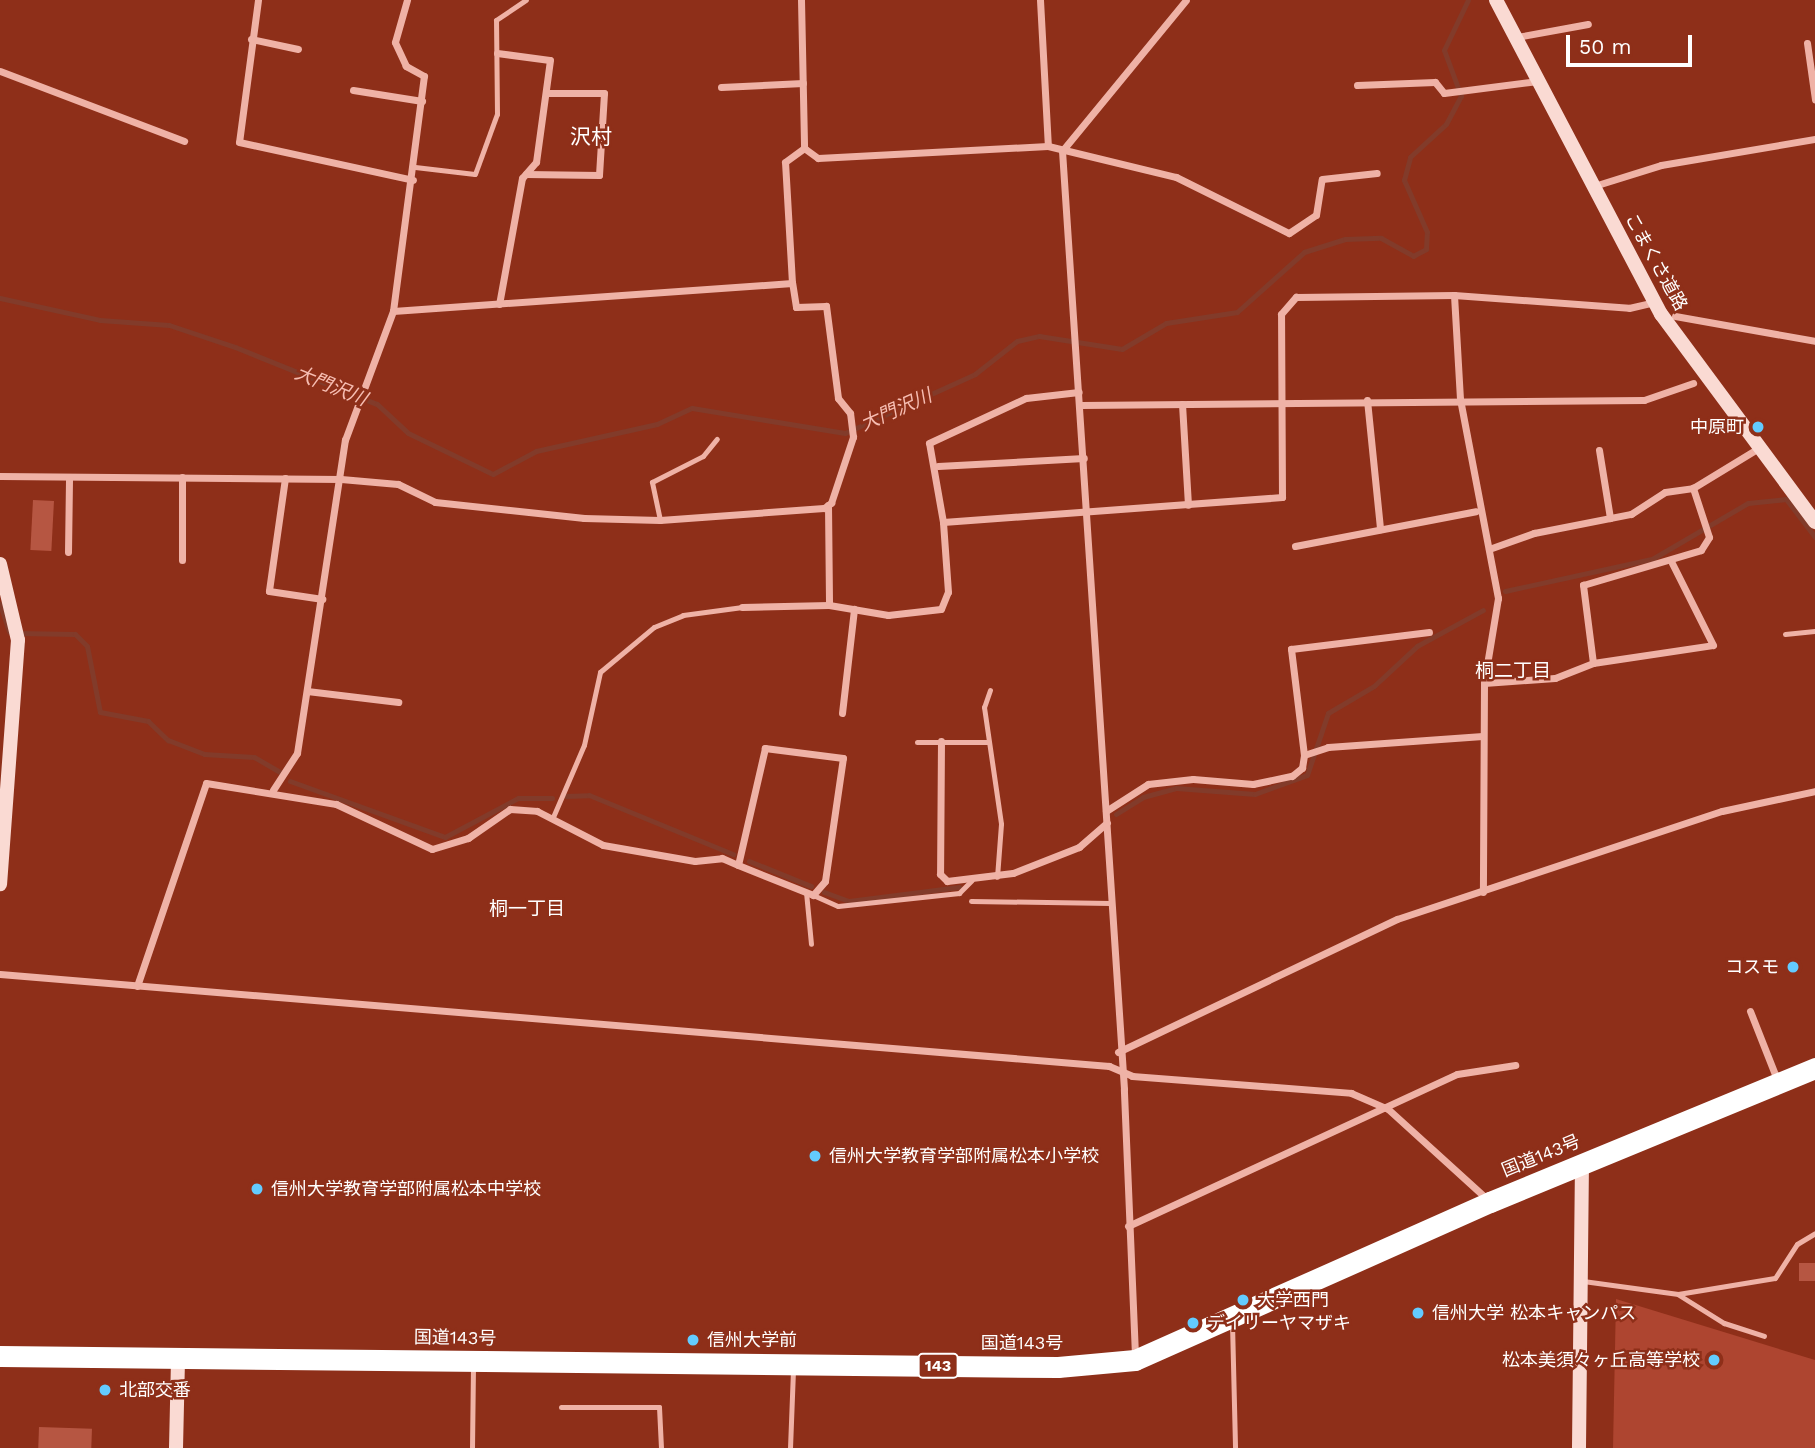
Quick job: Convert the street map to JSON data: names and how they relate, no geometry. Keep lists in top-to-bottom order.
{
  "streets": {
    "highway": ["国道143号", "143"],
    "street": ["こまくさ道路"]
  },
  "districts": ["沢村", "桐二丁目", "桐一丁目"],
  "water": ["大門沢川"],
  "places": [
    "中原町",
    "コスモ",
    "信州大学教育学部附属松本小学校",
    "信州大学教育学部附属松本中学校",
    "大学西門",
    "信州大学 松本キャンパス",
    "デイリーヤマザキ",
    "信州大学前",
    "松本美須々ヶ丘高等学校",
    "北部交番"
  ],
  "scale_bar": "50 m"
}
